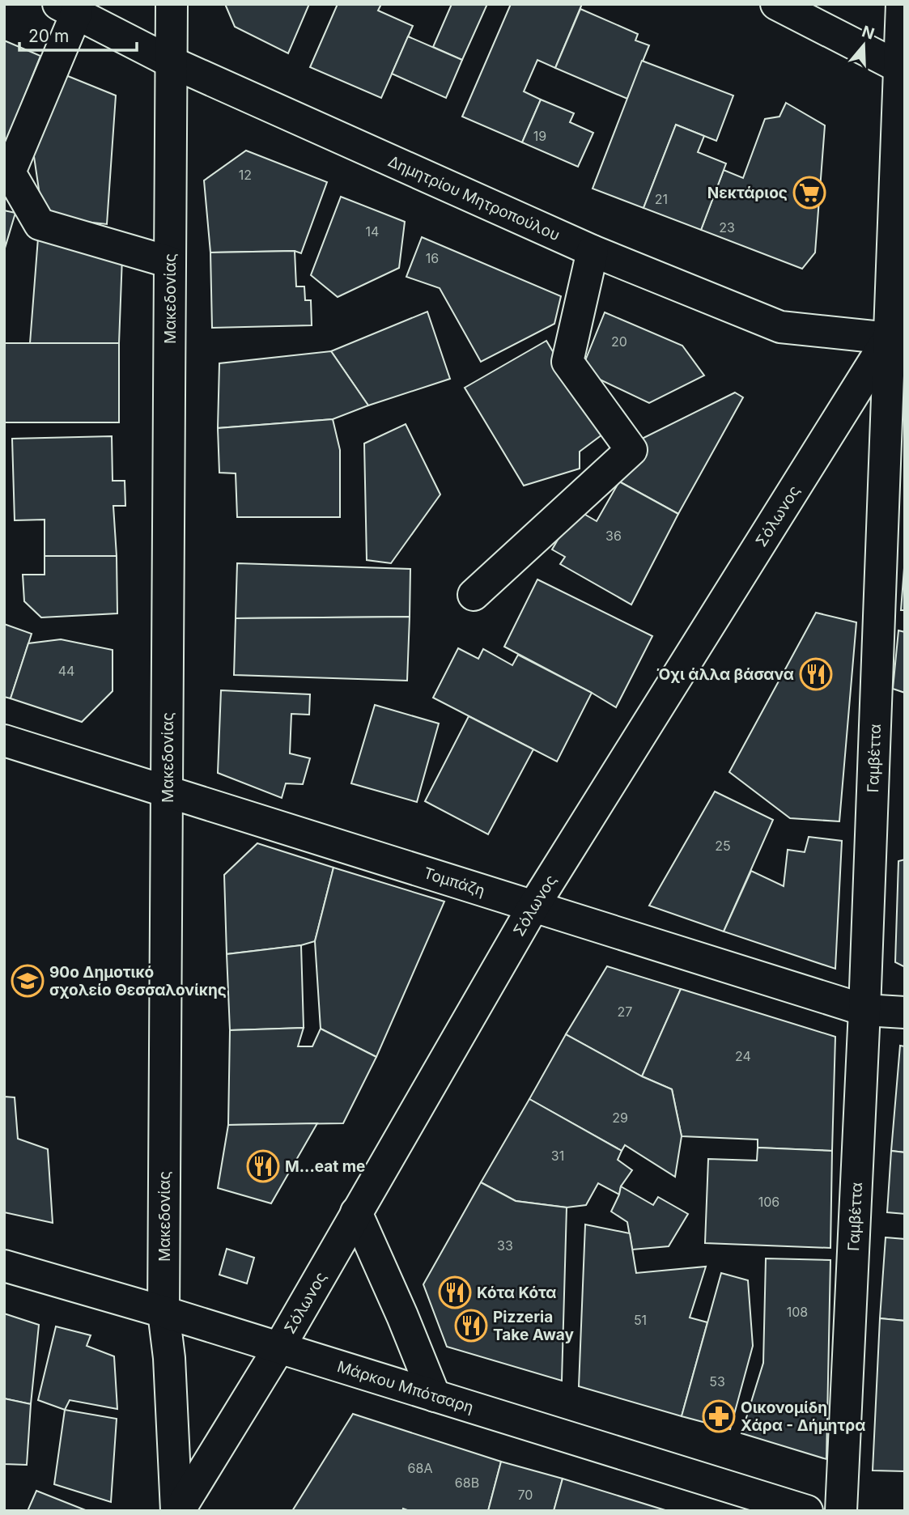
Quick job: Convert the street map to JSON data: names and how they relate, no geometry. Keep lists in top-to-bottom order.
{
  "streets": {
    "street": [
      "Δημητρίου Μητροπούλου",
      "Μακεδονίας",
      "Σόλωνος",
      "Γαμβέττα",
      "Τομπάζη",
      "Μάρκου Μπότσαρη"
    ]
  },
  "crossings": [
    ["Δημητρίου Μητροπούλου", "Μακεδονίας"],
    ["Δημητρίου Μητροπούλου", "Σόλωνος"],
    ["Δημητρίου Μητροπούλου", "Γαμβέττα"],
    ["Μακεδονίας", "Σόλωνος"],
    ["Μακεδονίας", "Τομπάζη"],
    ["Μακεδονίας", "Μάρκου Μπότσαρη"],
    ["Σόλωνος", "Γαμβέττα"],
    ["Σόλωνος", "Τομπάζη"],
    ["Σόλωνος", "Μάρκου Μπότσαρη"],
    ["Γαμβέττα", "Τομπάζη"]
  ],
  "places": {
    "supermarket": ["Νεκτάριος"],
    "restaurant": [
      "Όχι άλλα βάσανα",
      "M...eat me",
      "Κότα Κότα",
      "Pizzeria Take Away"
    ],
    "school or university": ["90ο Δημοτικό σχολείο Θεσσαλονίκης"],
    "pharmacy": ["Οικονομίδη Χάρα - Δήμητρα"]
  },
  "house_numbers": [
    "19",
    "12",
    "21",
    "23",
    "14",
    "16",
    "20",
    "36",
    "44",
    "25",
    "27",
    "24",
    "29",
    "31",
    "106",
    "33",
    "108",
    "51",
    "53",
    "68Α",
    "68Β",
    "70"
  ],
  "scale_bar": "20 m",
  "north": "top"
}
